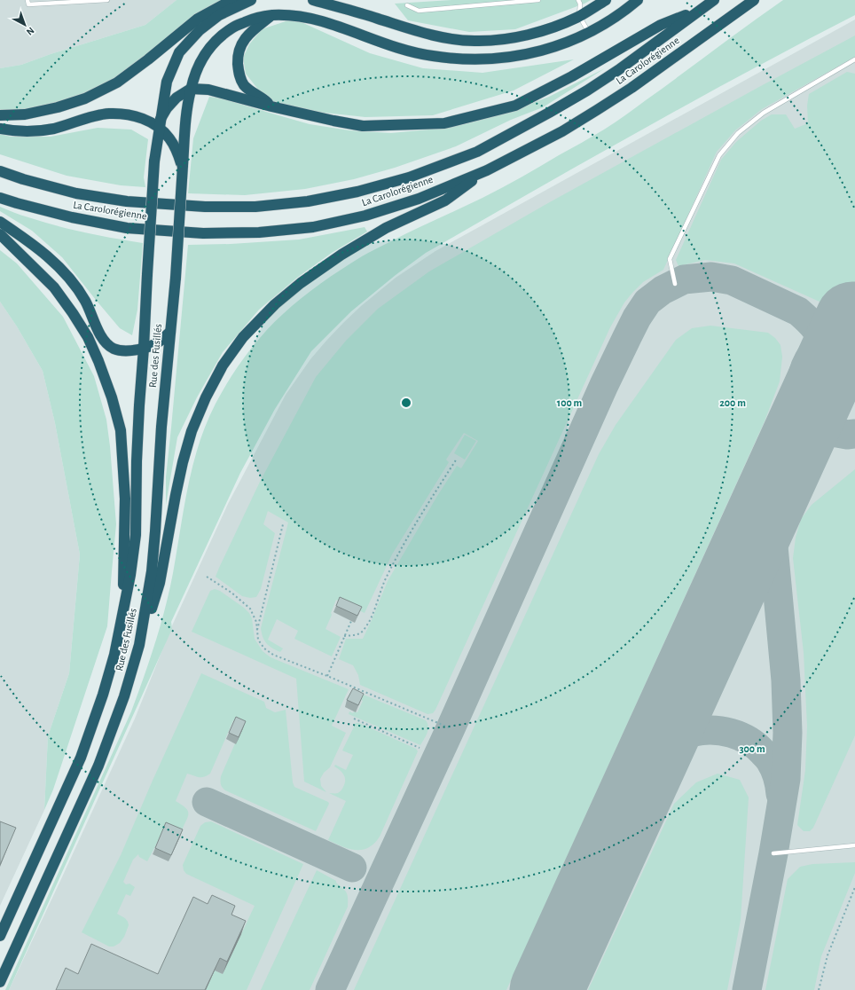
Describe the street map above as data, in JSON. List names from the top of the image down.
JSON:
{
  "streets": {
    "highway": ["La Carolorégienne", "Rue des Fusillés"]
  },
  "north": "bottom right",
  "rings": ["100 m", "200 m", "300 m"]
}
